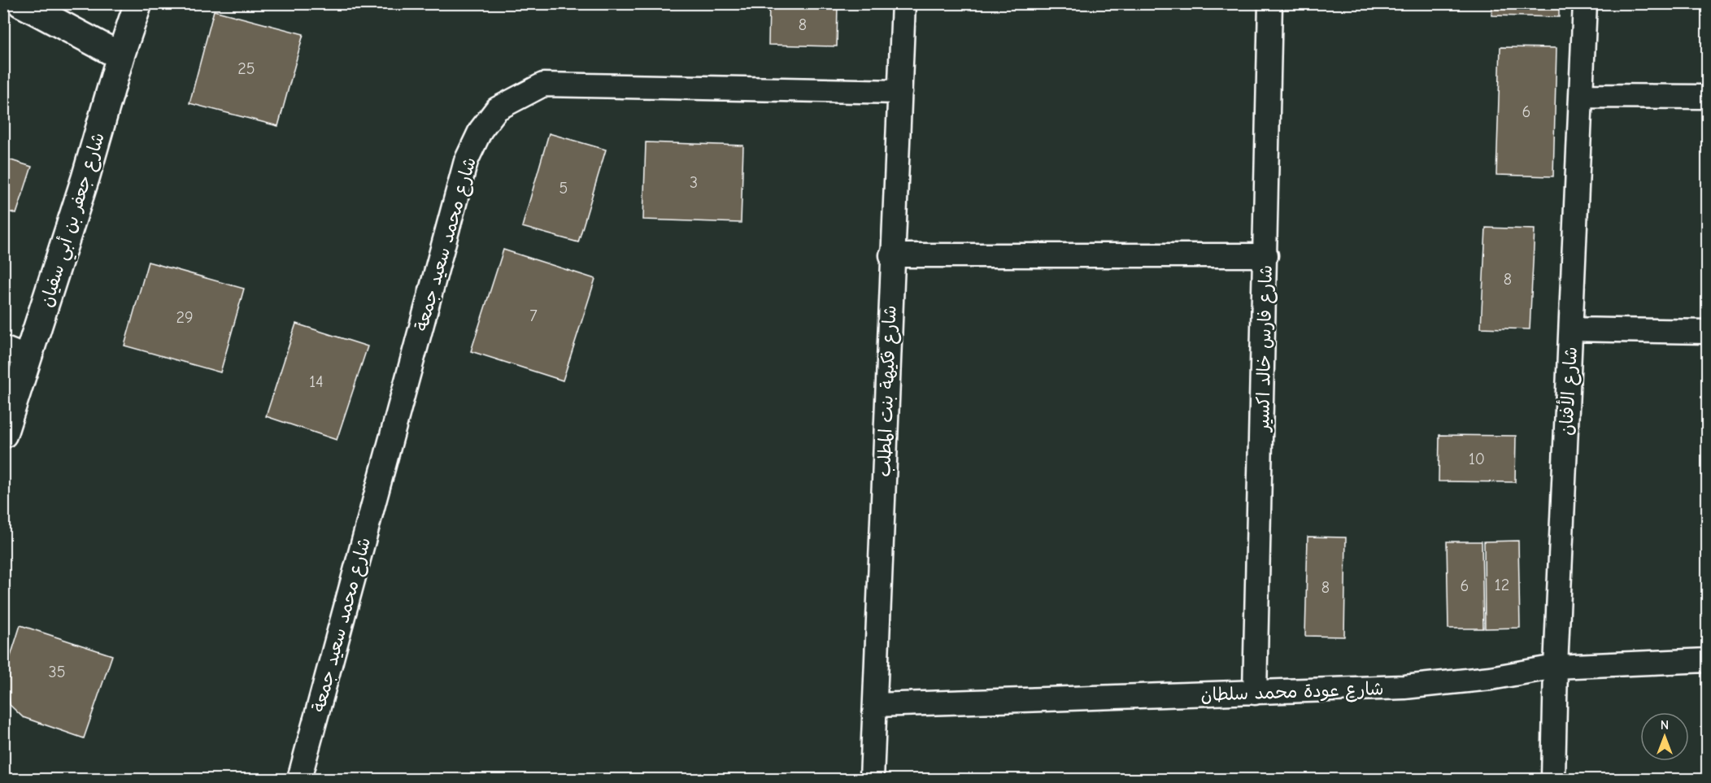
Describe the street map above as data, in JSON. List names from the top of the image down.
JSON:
{
  "streets": {
    "street": [
      "شارع جعفر بن أبي سفيان",
      "شارع محمد سعيد جمعة",
      "شارع فارس خالد اكسير",
      "شارع فكيهة بنت المطلب",
      "شارع الأفنان",
      "شارع عودة محمد سلطان"
    ]
  },
  "crossings": [
    ["شارع محمد سعيد جمعة", "شارع فكيهة بنت المطلب"],
    ["شارع فارس خالد اكسير", "شارع عودة محمد سلطان"],
    ["شارع فكيهة بنت المطلب", "شارع عودة محمد سلطان"],
    ["شارع الأفنان", "شارع عودة محمد سلطان"]
  ],
  "house_numbers": [
    "8",
    "25",
    "6",
    "3",
    "5",
    "8",
    "7",
    "29",
    "14",
    "10",
    "12",
    "6",
    "8",
    "35"
  ],
  "north": "top"
}
